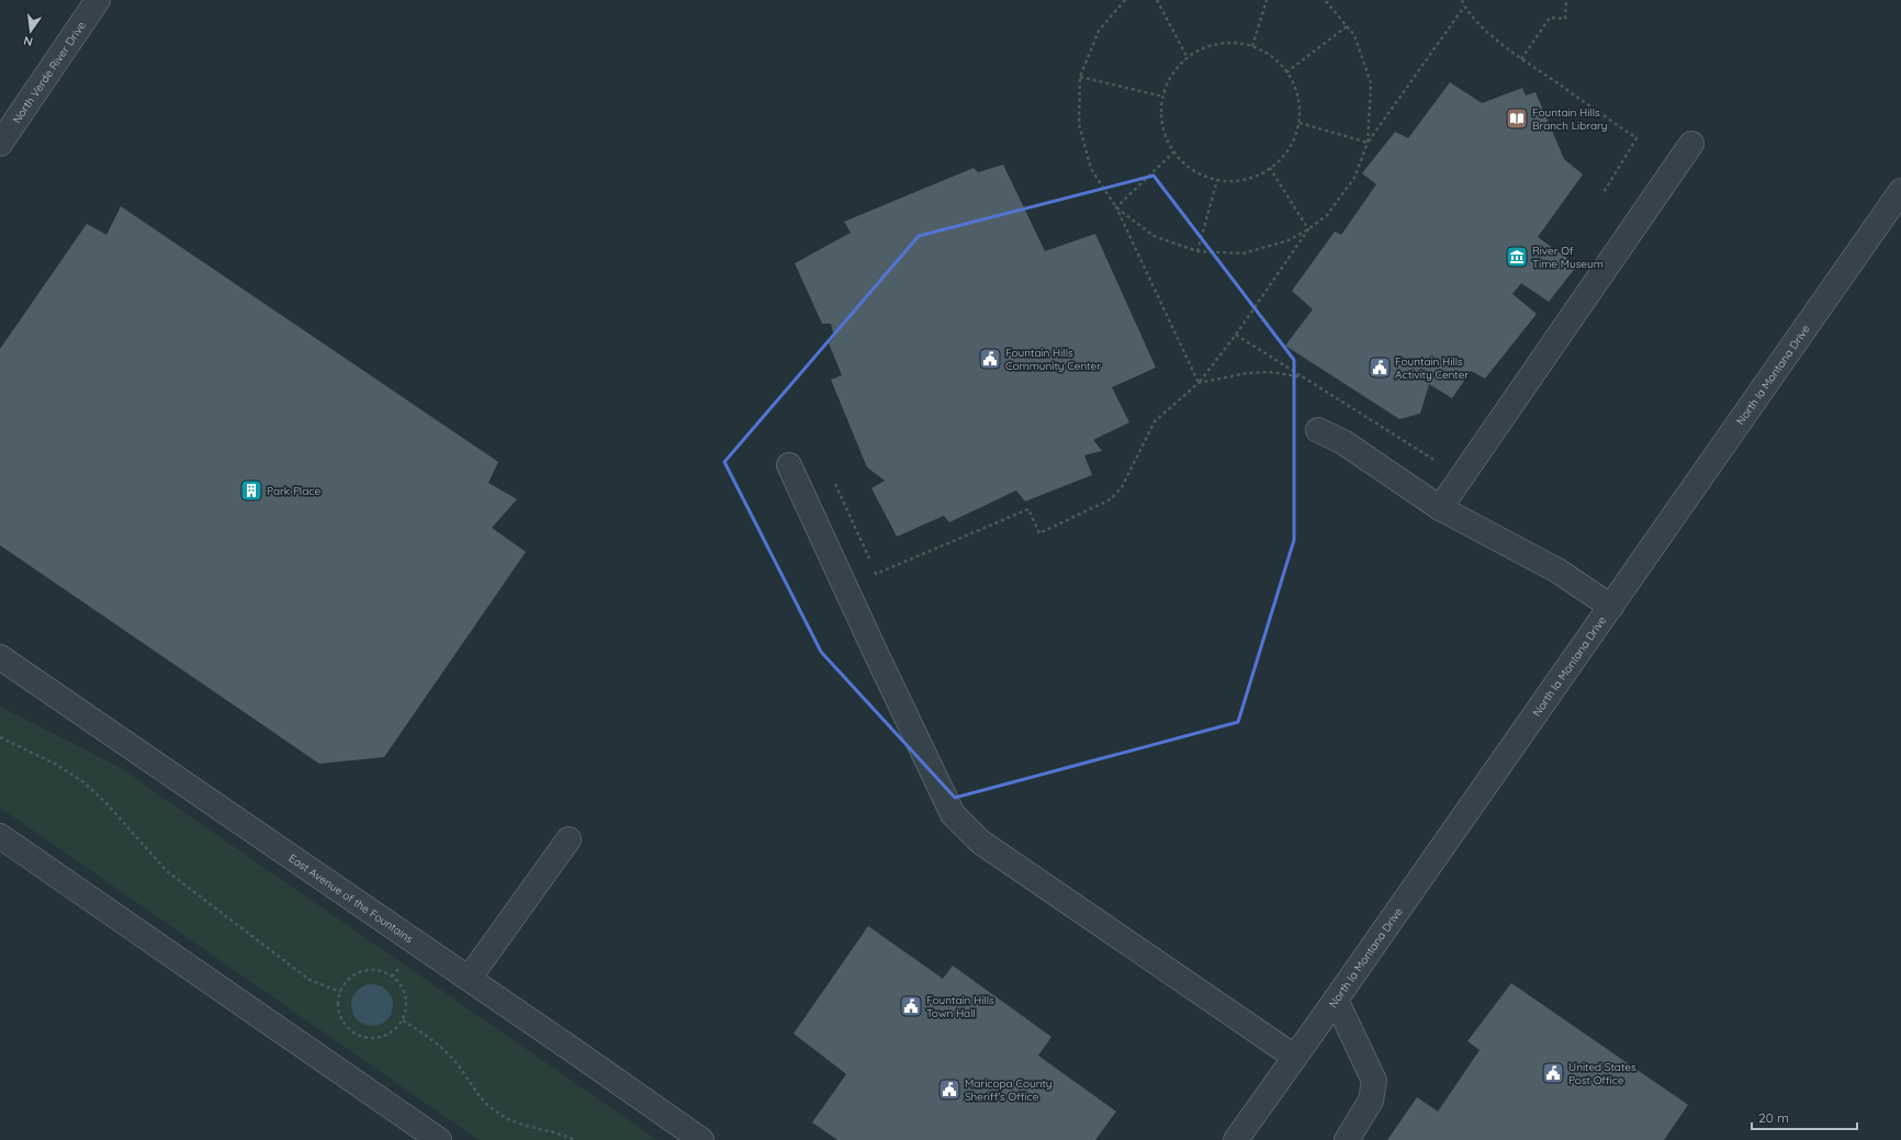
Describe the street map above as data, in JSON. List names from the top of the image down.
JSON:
{
  "streets": {
    "street": ["North Verde River Drive", "North la Montana Drive", "East Avenue of the Fountains"]
  },
  "places": {
    "library": ["Fountain Hills Branch Library"],
    "museum": ["River Of Time Museum"],
    "public building": [
      "Fountain Hills Community Center",
      "Fountain Hills Activity Center",
      "Fountain Hills Town Hall",
      "United States Post Office",
      "Maricopa County Sheriff's Office"
    ],
    "building": ["Park Place"]
  },
  "scale_bar": "20 m",
  "north": "bottom"
}
